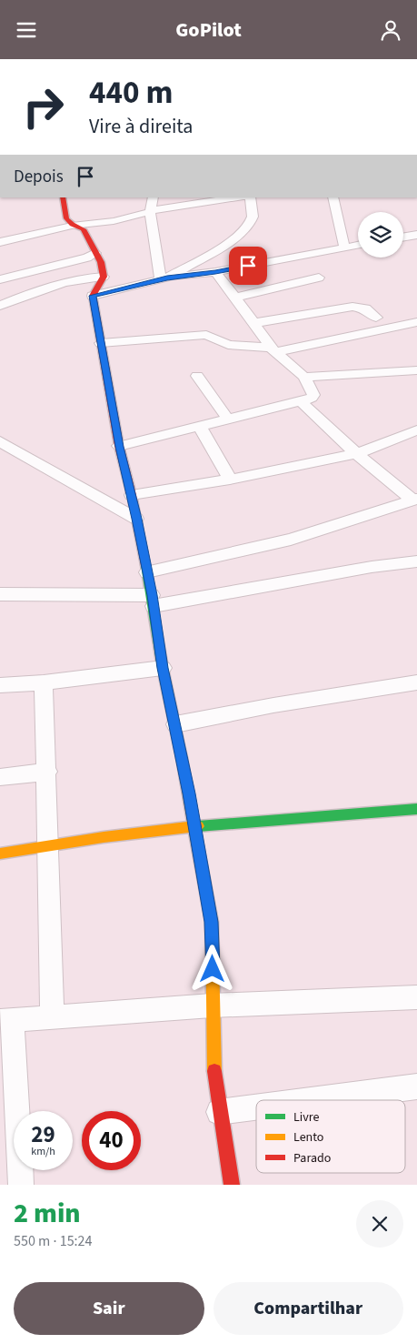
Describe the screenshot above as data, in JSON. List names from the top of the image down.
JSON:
{
  "legend": ["Livre", "Lento", "Parado"],
  "page": {
    "header": "GoPilot",
    "turn": ["440 m", "Vire à direita"],
    "then": "Depois",
    "speed": "29 km/h",
    "limit": "40",
    "heading": ["2 min", "550 m · 15:24"],
    "buttons": ["Sair", "Compartilhar"]
  }
}
